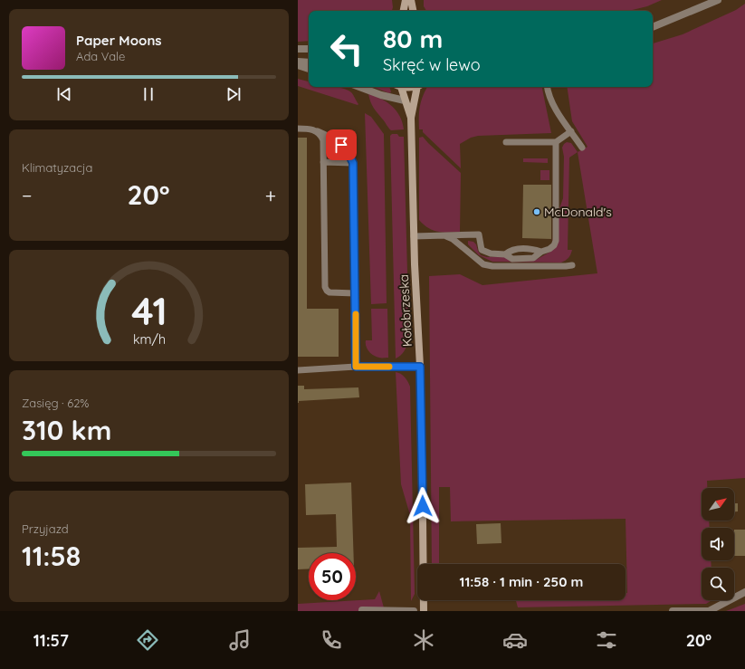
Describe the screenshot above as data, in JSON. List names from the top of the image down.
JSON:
{
  "streets": {
    "main road": ["Kołobrzeska"]
  },
  "places": ["McDonald's"],
  "north": "top right",
  "page": {
    "turn": ["80 m", "Skręć w lewo"],
    "song": ["Paper Moons", "Ada Vale"],
    "tile": [
      "Klimatyzacja",
      ["Zasięg · 62%", "310 km"],
      ["Przyjazd", "11:58"]
    ],
    "heat": ["−", "20°", "+"],
    "limit": "50",
    "trip": "11:58 · 1 min · 250 m",
    "tabs": ["11:57", "20°"],
    "gauge": ["41", "km/h"]
  }
}
